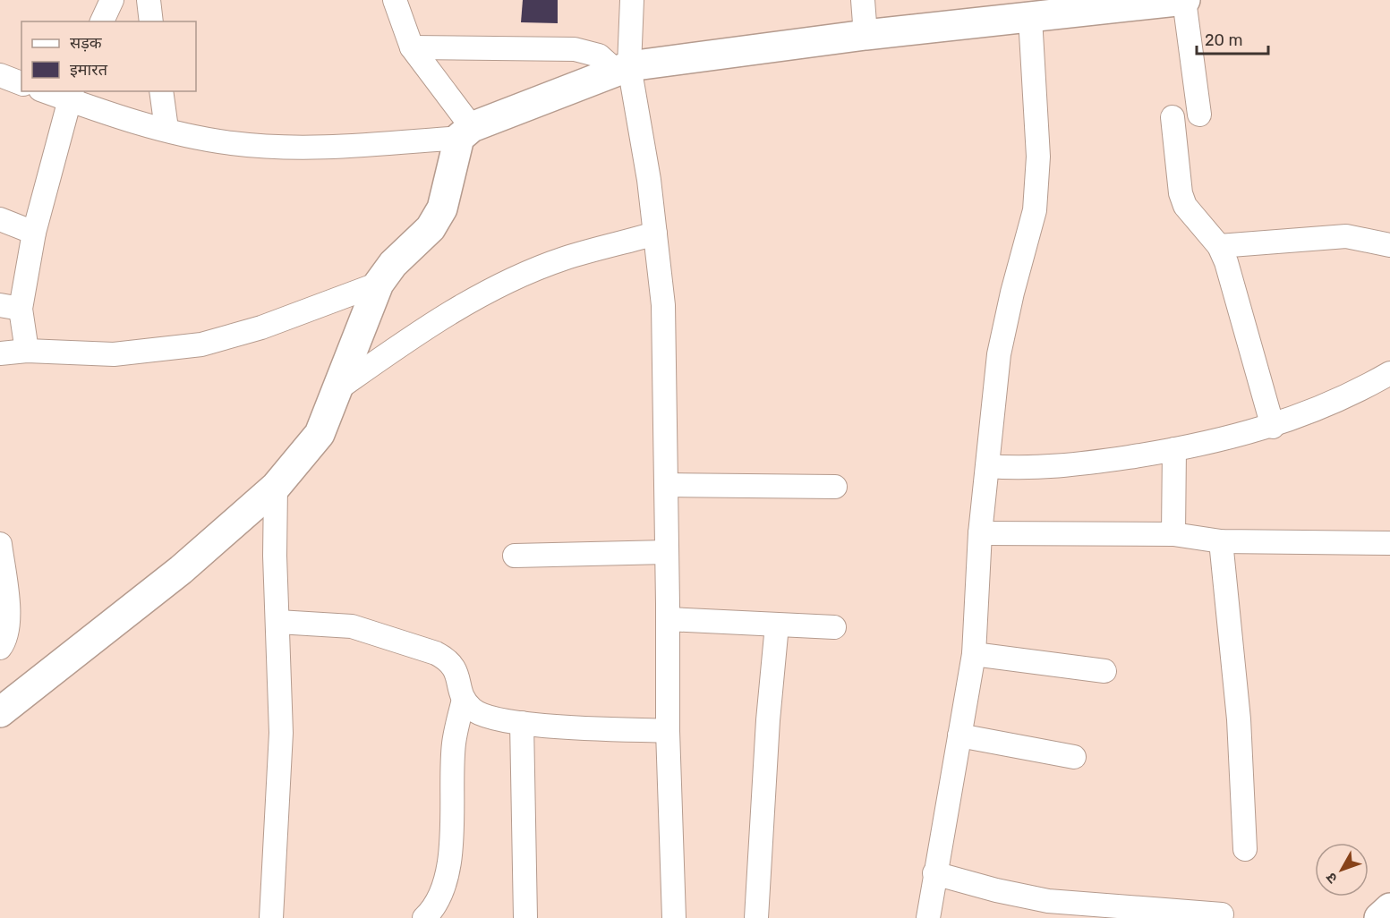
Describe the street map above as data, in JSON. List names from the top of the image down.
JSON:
{
  "legend": ["सड़क", "इमारत"],
  "scale_bar": "20 m",
  "north": "bottom left"
}
